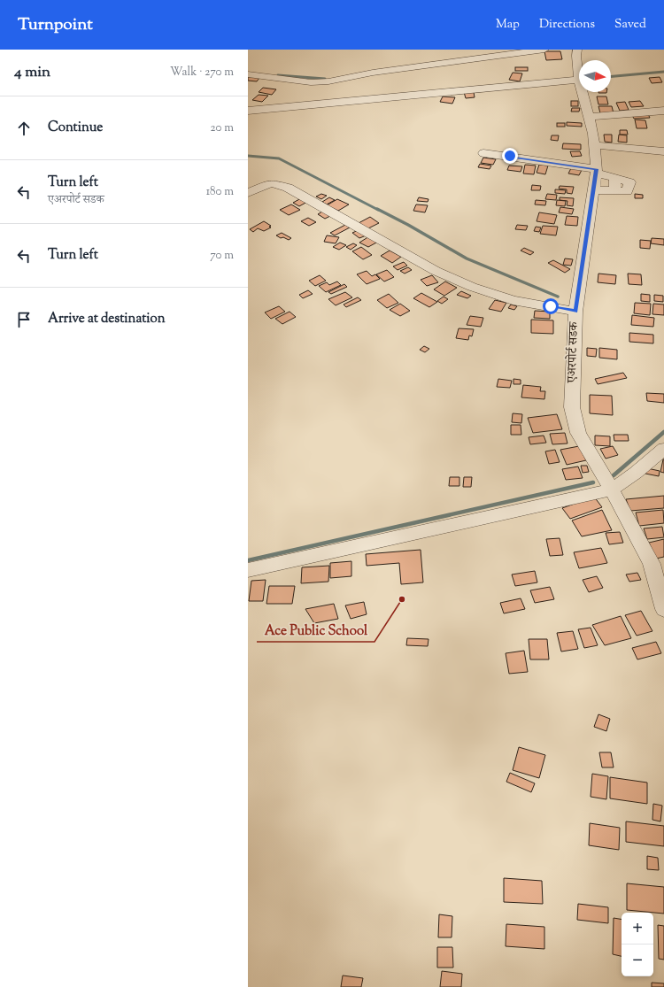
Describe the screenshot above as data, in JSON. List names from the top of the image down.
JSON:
{
  "streets": {
    "street": ["एअरपोर्ट सडक"]
  },
  "places": ["Ace Public School"],
  "north": "right",
  "page": {
    "header": "Turnpoint",
    "nav": ["Map", "Directions", "Saved"],
    "heading": ["4 min", "Walk · 270 m"],
    "list": [
      ["Continue", "20 m"],
      ["Turn left", "एअरपोर्ट सडक", "180 m"],
      ["Turn left", "70 m"],
      "Arrive at destination"
    ],
    "map_buttons": ["+", "−"]
  }
}
